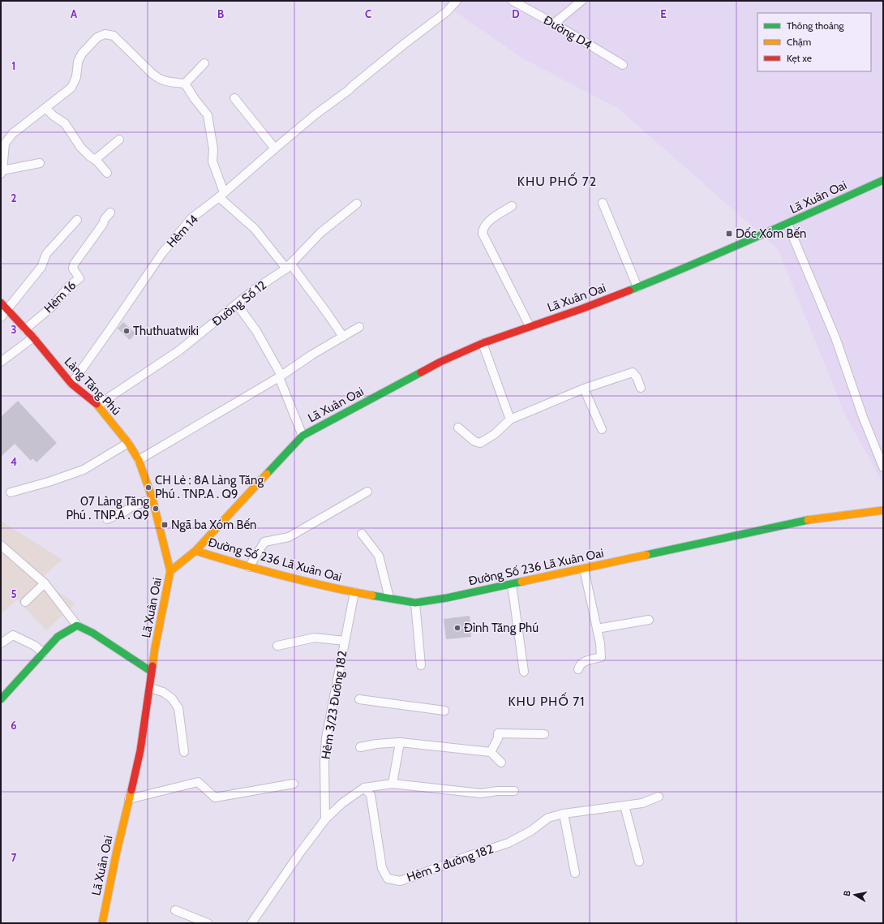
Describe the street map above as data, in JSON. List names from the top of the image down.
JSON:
{
  "streets": {
    "street": [
      "Đường D4",
      "Lã Xuân Oai",
      "Hẻm 14",
      "Hẻm 16",
      "Đường Số 12",
      "Làng Tăng Phú",
      "Đường Số 236 Lã Xuân Oai",
      "Hẻm 3/23 Đường 182",
      "Hẻm 3 đường 182"
    ]
  },
  "crossings": [
    ["Lã Xuân Oai", "Làng Tăng Phú"],
    ["Lã Xuân Oai", "Đường Số 236 Lã Xuân Oai"],
    ["Hẻm 14", "Làng Tăng Phú"],
    ["Hẻm 16", "Làng Tăng Phú"],
    ["Đường Số 12", "Làng Tăng Phú"],
    ["Đường Số 236 Lã Xuân Oai", "Hẻm 3/23 Đường 182"]
  ],
  "districts": ["KHU PHỐ 72", "KHU PHỐ 71"],
  "places": {
    "transit": ["Dốc Xóm Bến", "Ngã ba Xóm Bến"],
    "other": [
      "Thuthuatwiki",
      "CH Lẻ : 8A Làng Tăng Phú . TNP.A . Q9",
      "07 Làng Tăng Phú . TNP.A . Q9",
      "Đình Tăng Phú"
    ]
  },
  "legend": ["Thông thoáng", "Chậm", "Kẹt xe"],
  "north": "left",
  "grid": {
    "columns": [
      "A",
      "B",
      "C",
      "D",
      "E"
    ],
    "rows": [
      "1",
      "2",
      "3",
      "4",
      "5",
      "6",
      "7"
    ]
  }
}
